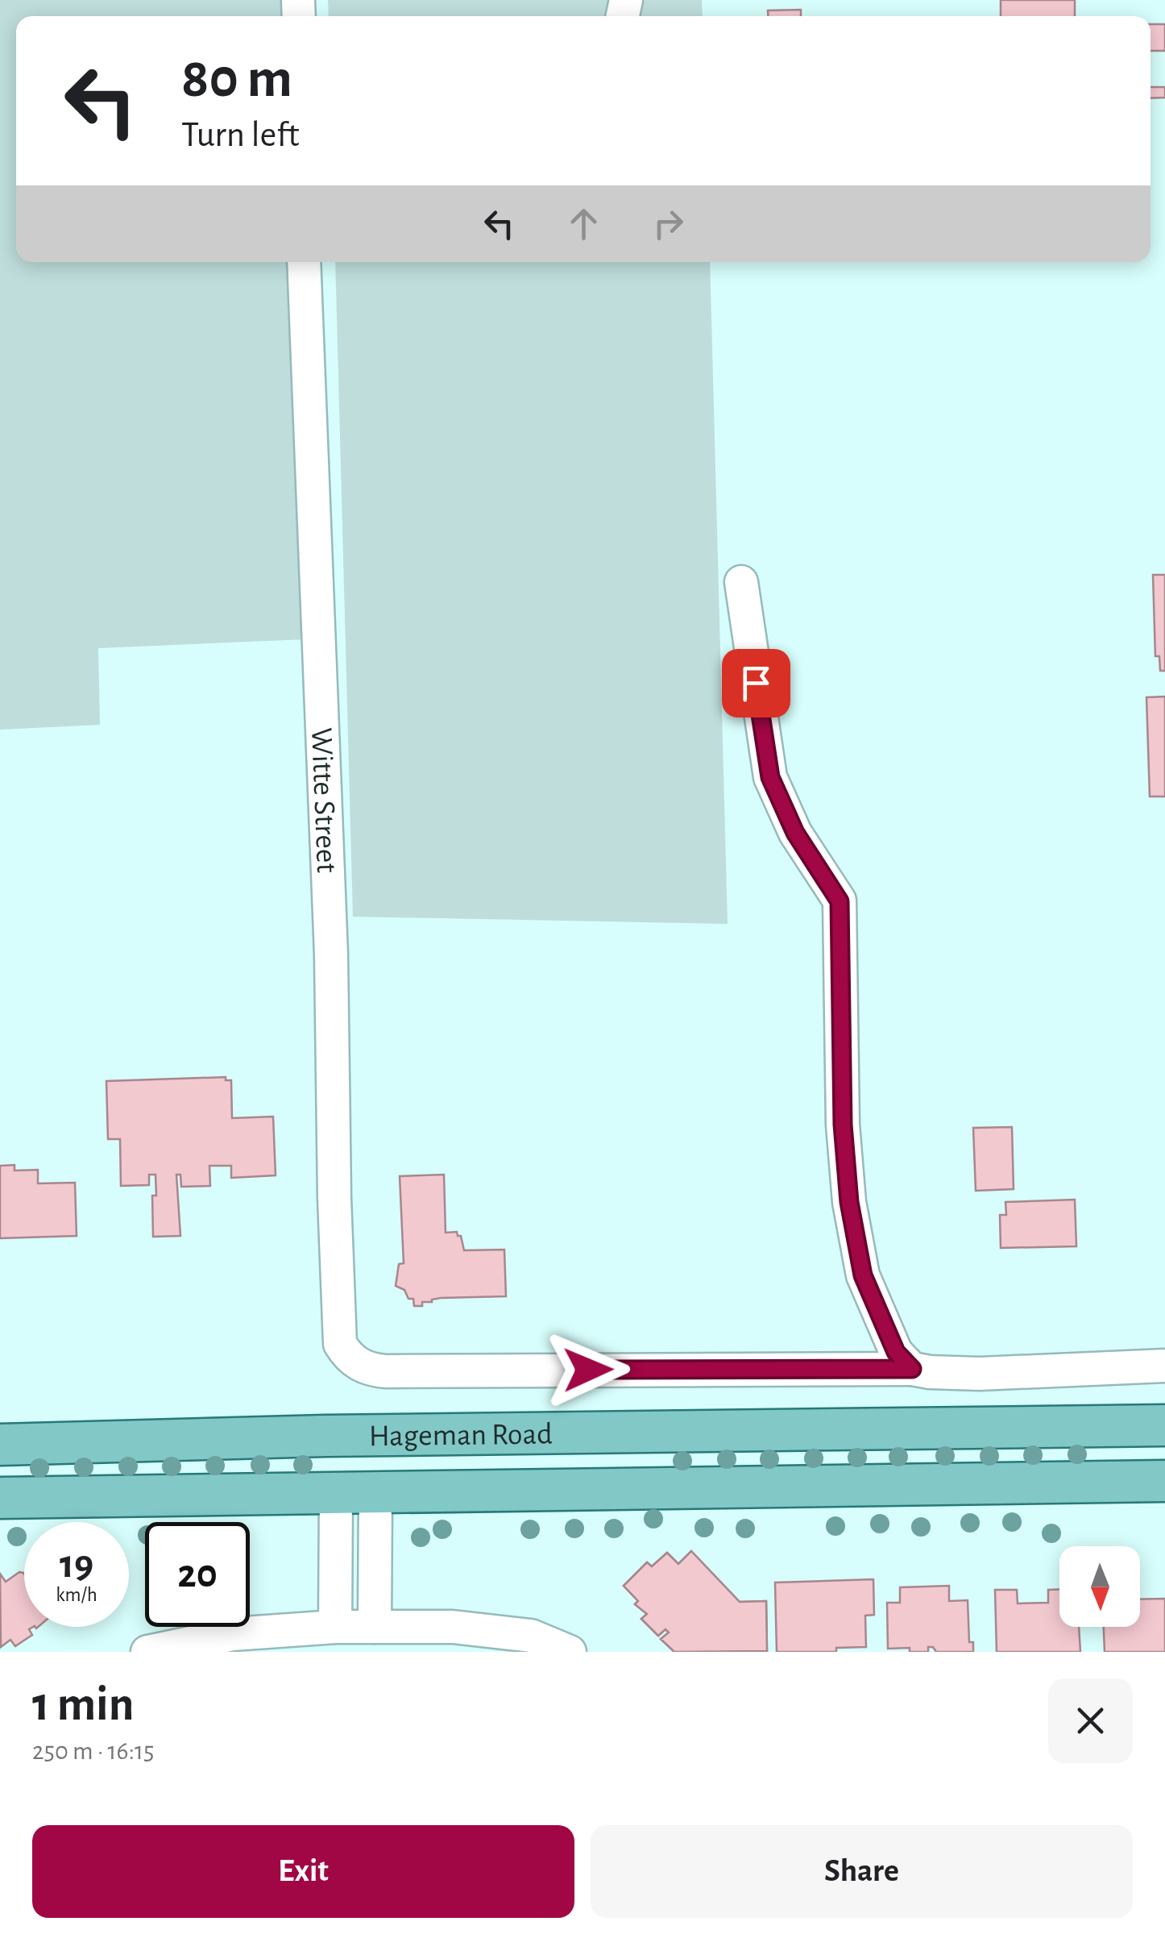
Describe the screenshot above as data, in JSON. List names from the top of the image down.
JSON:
{
  "streets": {
    "main road": ["Hageman Road"],
    "street": ["Witte Street"]
  },
  "north": "bottom",
  "page": {
    "turn": ["80 m", "Turn left"],
    "speed": "19 km/h",
    "limit": "20",
    "heading": ["1 min", "250 m · 16:15"],
    "buttons": ["Exit", "Share"]
  }
}
